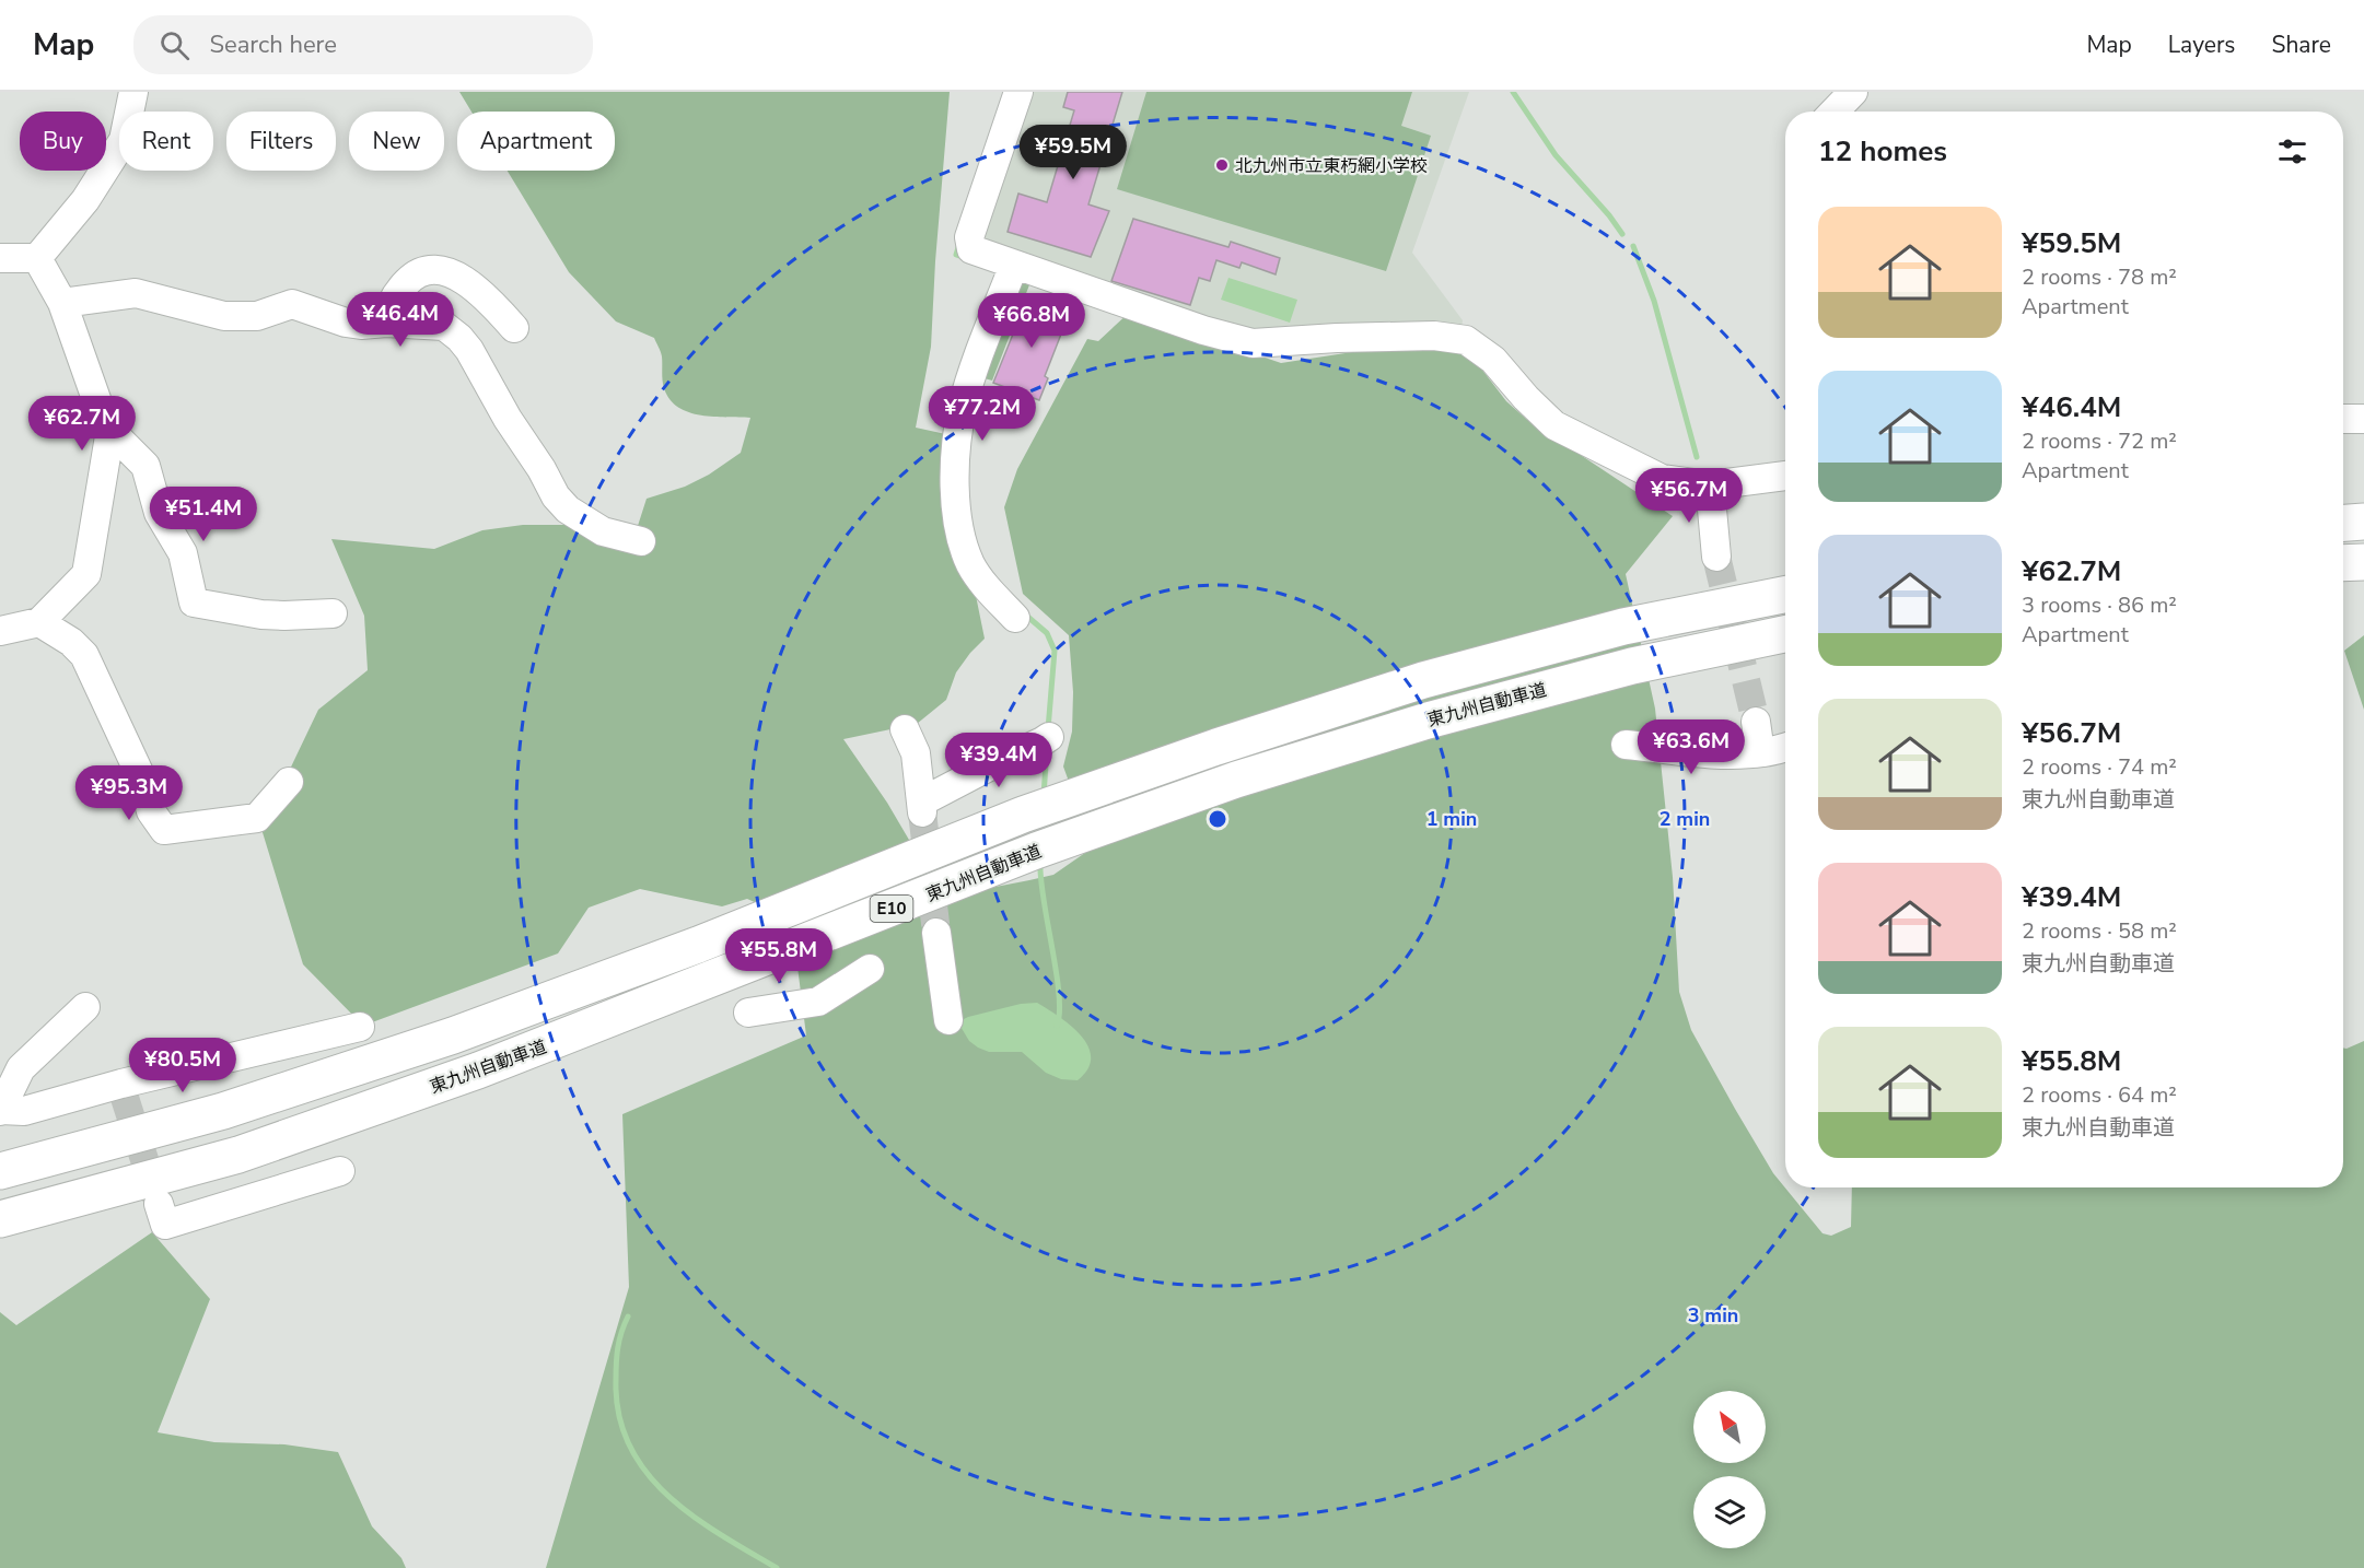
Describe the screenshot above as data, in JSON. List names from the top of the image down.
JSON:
{
  "streets": {
    "highway": ["東九州自動車道", "E10"]
  },
  "places": ["北九州市立東朽網小学校"],
  "north": "top left",
  "page": {
    "header": "Map",
    "search": "Search here",
    "nav": ["Map", "Layers", "Share"],
    "chip": [
      "Buy",
      "Rent",
      "Filters",
      "New",
      "Apartment"
    ],
    "heading": "12 homes",
    "price": [
      "¥59.5M",
      "¥46.4M",
      "¥66.8M",
      "¥77.2M",
      "¥62.7M",
      "¥56.7M",
      "¥51.4M",
      "¥63.6M",
      "¥39.4M",
      "¥95.3M",
      "¥55.8M",
      "¥80.5M"
    ],
    "list": [
      {
        "name": "¥59.5M",
        "note": "2 rooms · 78 m² · Apartment"
      },
      {
        "name": "¥46.4M",
        "note": "2 rooms · 72 m² · Apartment"
      },
      {
        "name": "¥62.7M",
        "note": "3 rooms · 86 m² · Apartment"
      },
      {
        "name": "¥56.7M",
        "note": "2 rooms · 74 m² · 東九州自動車道"
      },
      {
        "name": "¥39.4M",
        "note": "2 rooms · 58 m² · 東九州自動車道"
      },
      {
        "name": "¥55.8M",
        "note": "2 rooms · 64 m² · 東九州自動車道"
      }
    ]
  },
  "rings": ["1 min", "2 min", "3 min"]
}
